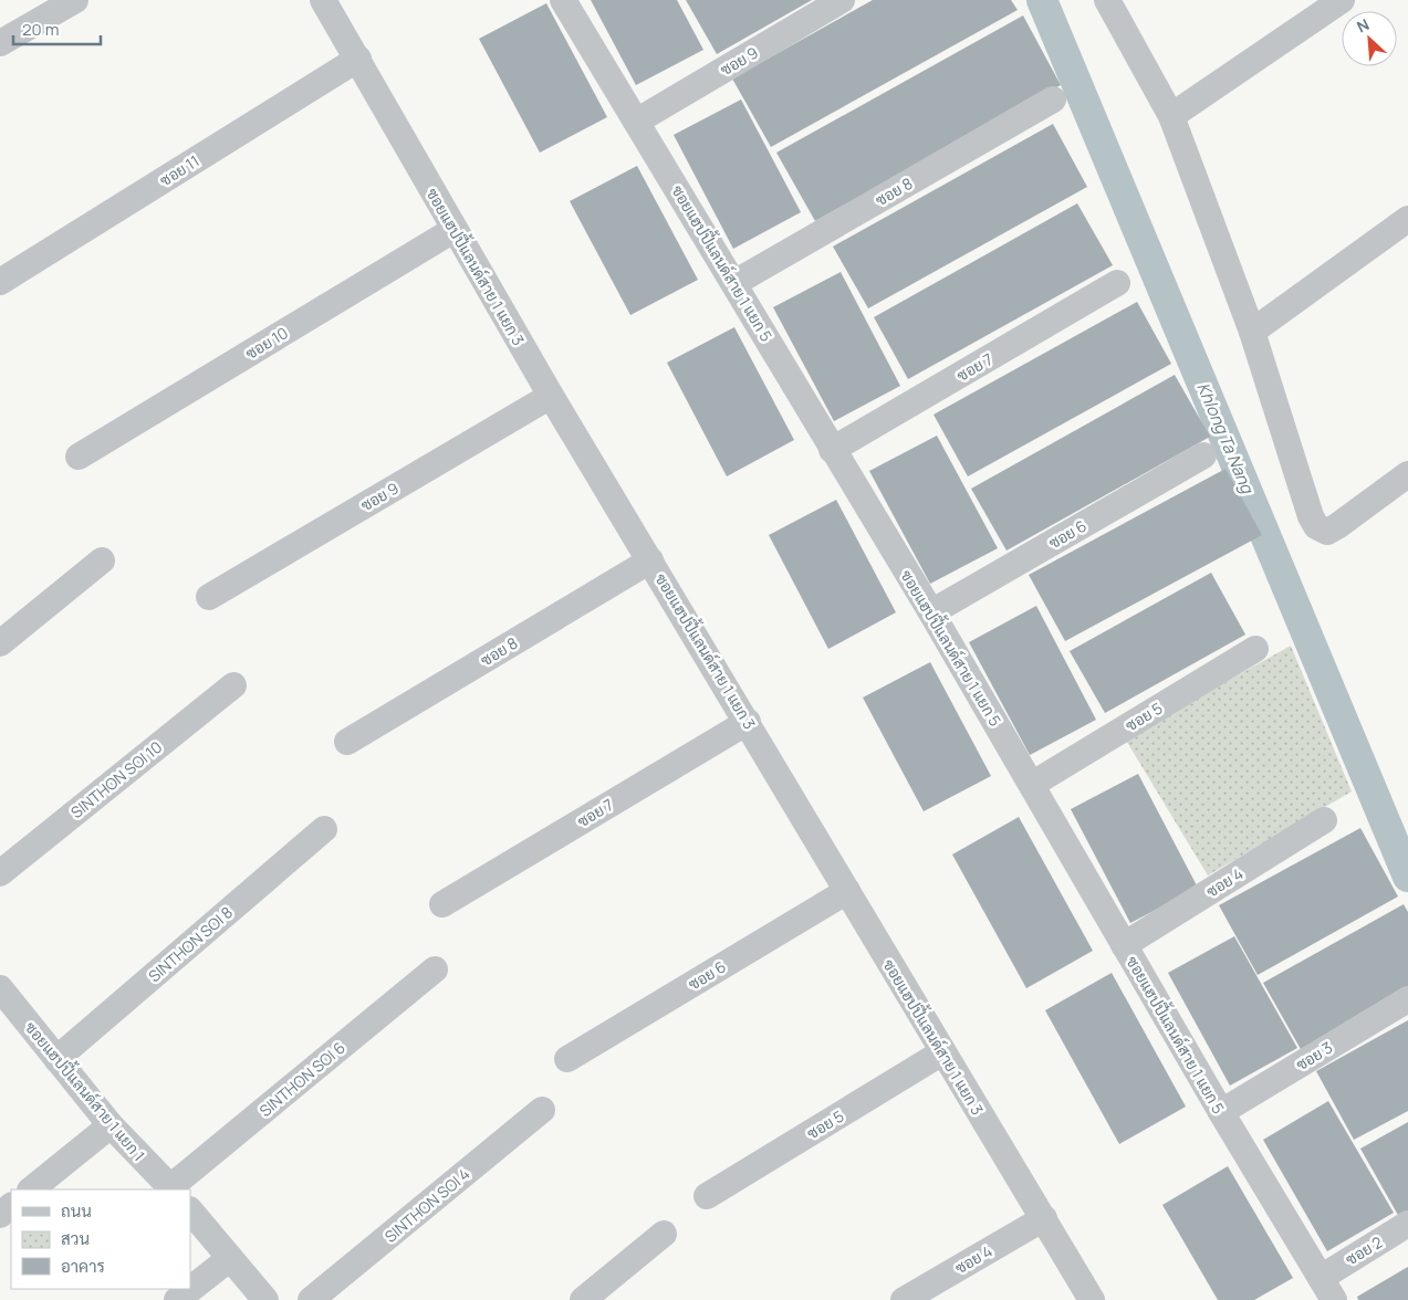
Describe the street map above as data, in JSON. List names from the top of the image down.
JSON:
{
  "streets": {
    "street": [
      "ซอย 9",
      "ซอย 11",
      "ซอย 8",
      "ซอยแฮปปี้แลนด์สาย 1 แยก 5",
      "ซอยแฮปปี้แลนด์สาย 1 แยก 3",
      "ซอย 10",
      "ซอย 7",
      "ซอย 6",
      "ซอย 5",
      "SINTHON SOI 10",
      "ซอย 4",
      "SINTHON SOI 8",
      "ซอย 3",
      "SINTHON SOI 6",
      "ซอยแฮปปี้แลนด์สาย 1 แยก 1",
      "SINTHON SOI 4",
      "ซอย 2"
    ]
  },
  "crossings": [
    ["ซอย 9", "ซอยแฮปปี้แลนด์สาย 1 แยก 5"],
    ["ซอย 9", "ซอยแฮปปี้แลนด์สาย 1 แยก 3"],
    ["ซอย 11", "ซอยแฮปปี้แลนด์สาย 1 แยก 3"],
    ["ซอย 8", "ซอยแฮปปี้แลนด์สาย 1 แยก 5"],
    ["ซอย 8", "ซอยแฮปปี้แลนด์สาย 1 แยก 3"],
    ["ซอยแฮปปี้แลนด์สาย 1 แยก 5", "ซอย 7"],
    ["ซอยแฮปปี้แลนด์สาย 1 แยก 5", "ซอย 6"],
    ["ซอยแฮปปี้แลนด์สาย 1 แยก 5", "ซอย 5"],
    ["ซอยแฮปปี้แลนด์สาย 1 แยก 5", "ซอย 4"],
    ["ซอยแฮปปี้แลนด์สาย 1 แยก 5", "ซอย 3"],
    ["ซอยแฮปปี้แลนด์สาย 1 แยก 5", "ซอย 2"],
    ["ซอยแฮปปี้แลนด์สาย 1 แยก 3", "ซอย 10"],
    ["ซอยแฮปปี้แลนด์สาย 1 แยก 3", "ซอย 7"],
    ["ซอยแฮปปี้แลนด์สาย 1 แยก 3", "ซอย 6"],
    ["ซอยแฮปปี้แลนด์สาย 1 แยก 3", "ซอย 5"],
    ["ซอยแฮปปี้แลนด์สาย 1 แยก 3", "ซอย 4"],
    ["SINTHON SOI 8", "ซอยแฮปปี้แลนด์สาย 1 แยก 1"],
    ["SINTHON SOI 6", "ซอยแฮปปี้แลนด์สาย 1 แยก 1"]
  ],
  "water": ["Khlong Ta Nang"],
  "legend": ["ถนน", "สวน", "อาคาร"],
  "scale_bar": "20 m",
  "north": "top left"
}
